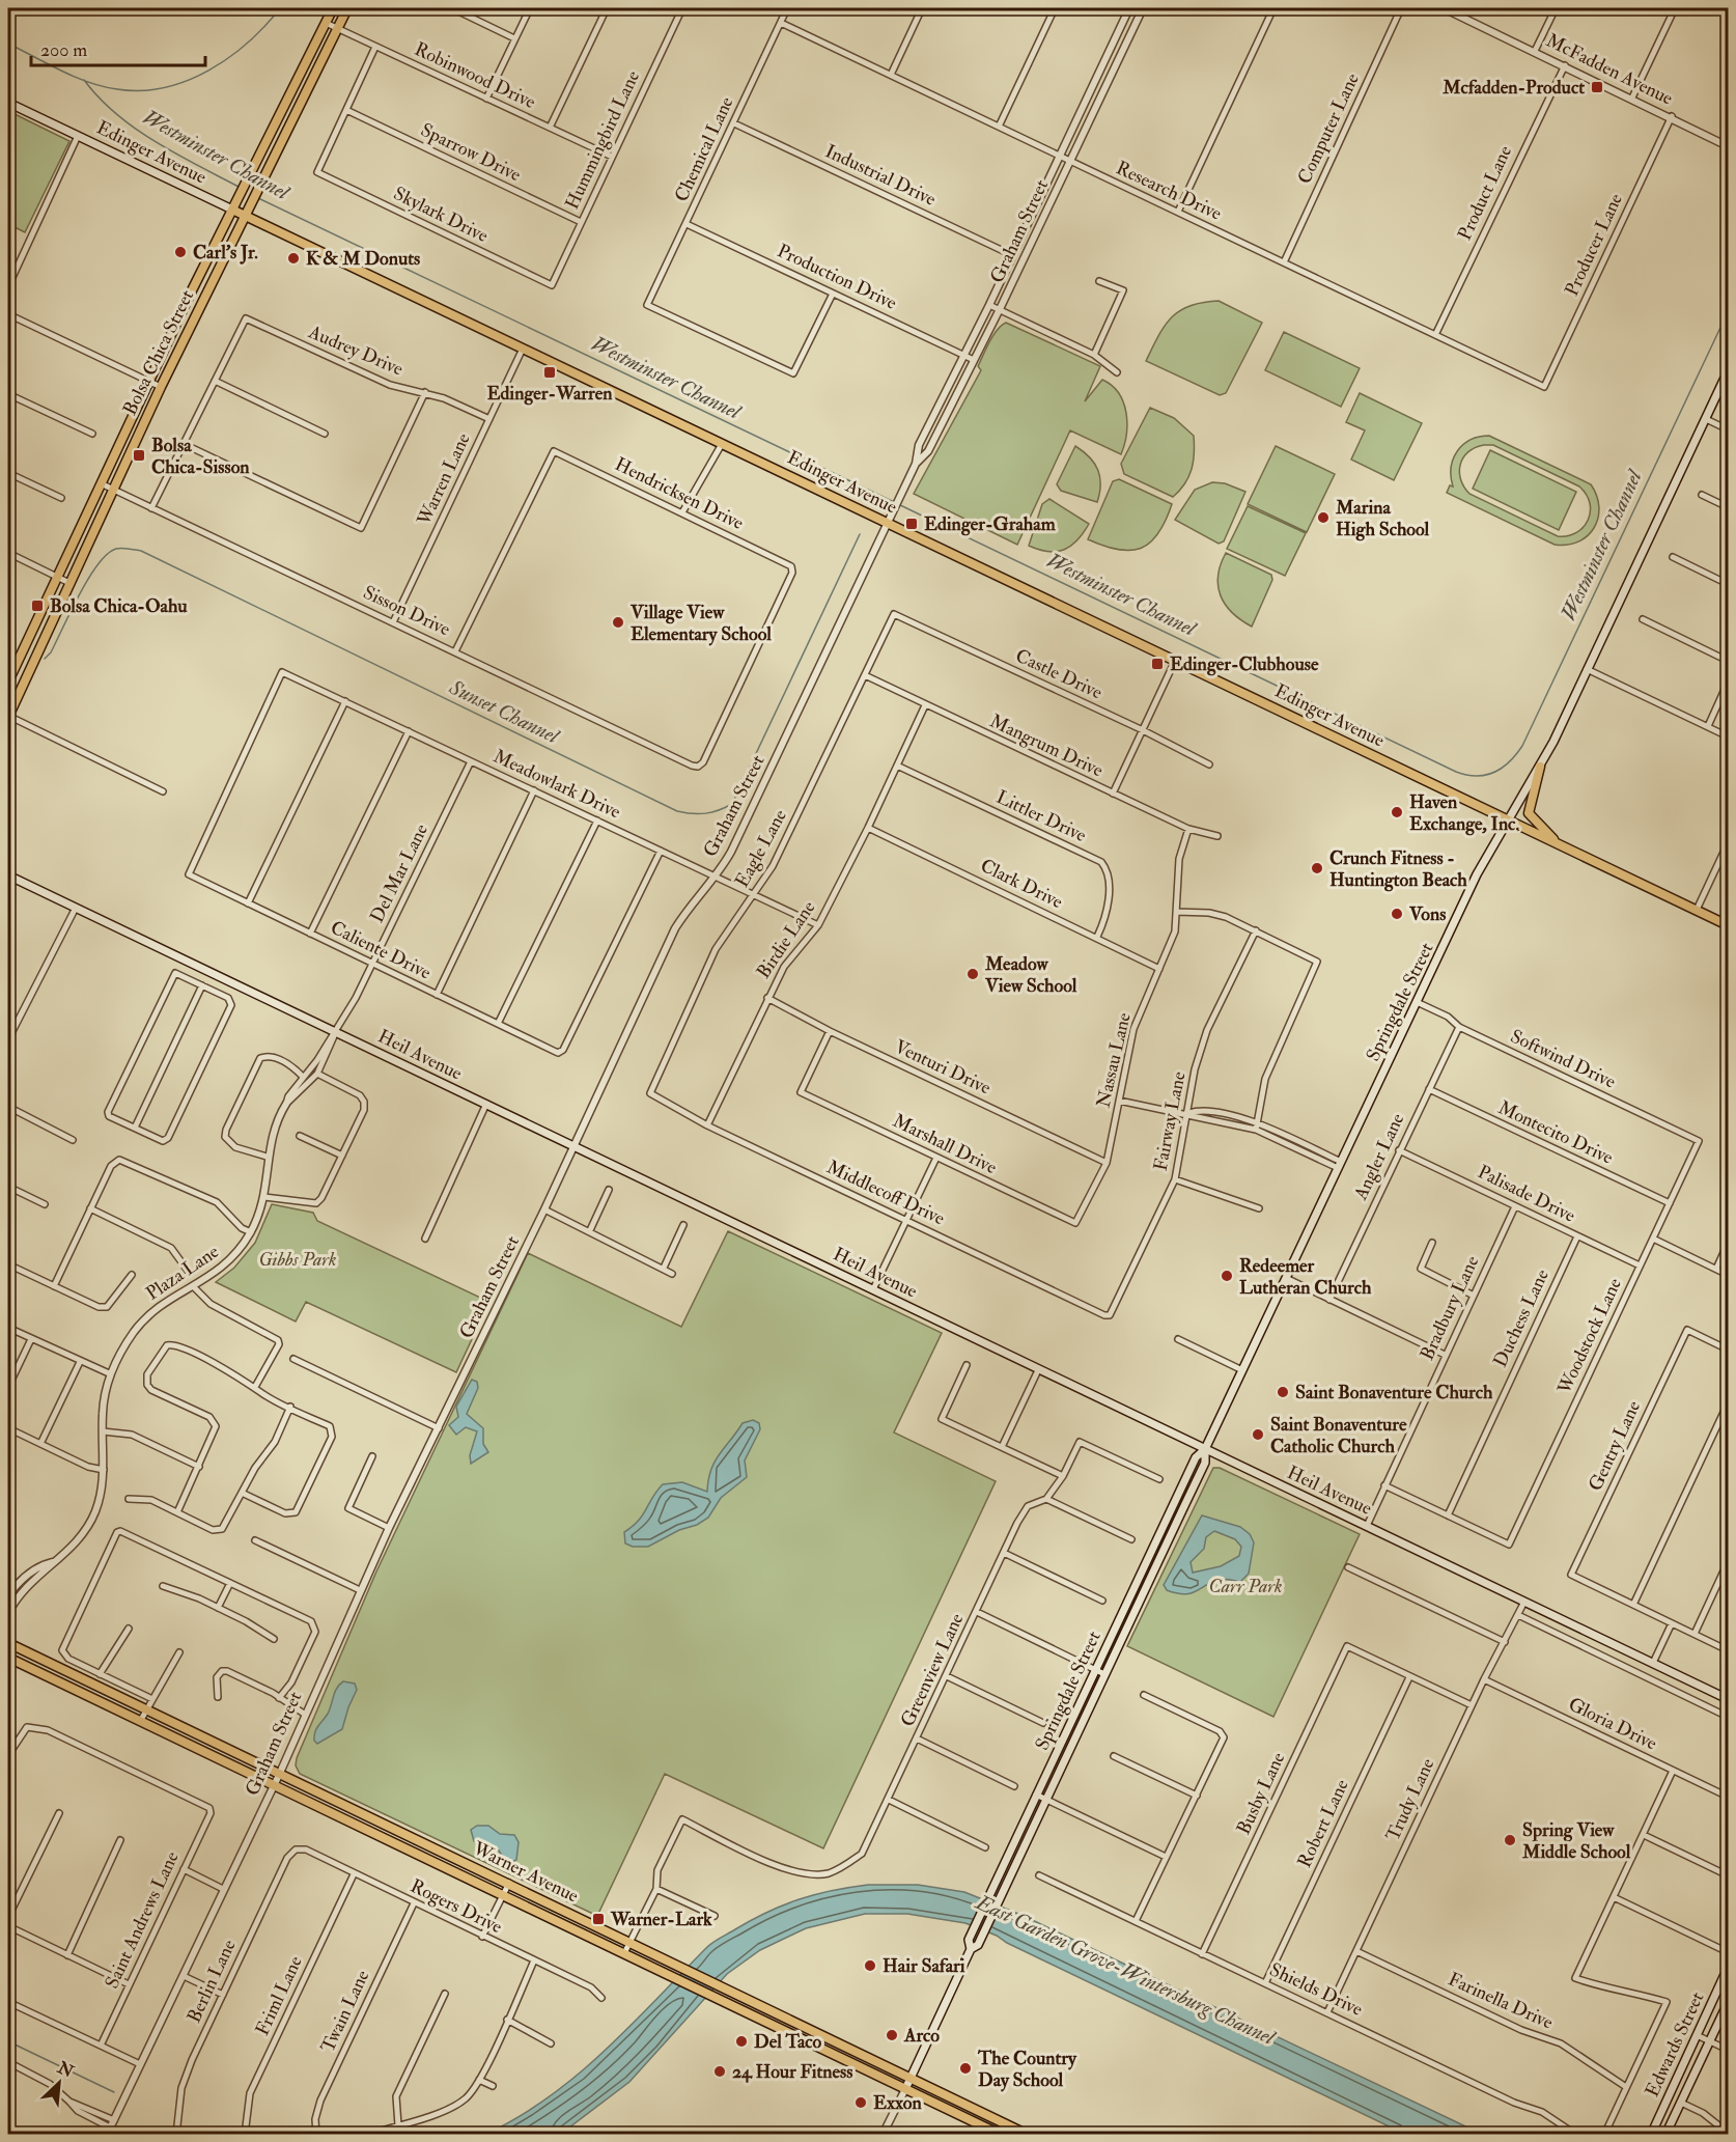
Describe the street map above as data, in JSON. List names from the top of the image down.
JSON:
{
  "streets": {
    "main road": [
      "Edinger Avenue",
      "Bolsa Chica Street",
      "Springdale Street",
      "Heil Avenue",
      "Warner Avenue",
      "Edwards Street"
    ],
    "street": [
      "McFadden Avenue",
      "Robinwood Drive",
      "Computer Lane",
      "Hummingbird Lane",
      "Chemical Lane",
      "Sparrow Drive",
      "Industrial Drive",
      "Research Drive",
      "Product Lane",
      "Skylark Drive",
      "Graham Street",
      "Producer Lane",
      "Production Drive",
      "Audrey Drive",
      "Warren Lane",
      "Hendricksen Drive",
      "Sisson Drive",
      "Castle Drive",
      "Mangrum Drive",
      "Meadowlark Drive",
      "Littler Drive",
      "Eagle Lane",
      "Del Mar Lane",
      "Clark Drive",
      "Birdie Lane",
      "Caliente Drive",
      "Softwind Drive",
      "Nassau Lane",
      "Venturi Drive",
      "Fairway Lane",
      "Montecito Drive",
      "Marshall Drive",
      "Angler Lane",
      "Middlecoff Drive",
      "Palisade Drive",
      "Plaza Lane",
      "Bradbury Lane",
      "Duchess Lane",
      "Woodstock Lane",
      "Gentry Lane",
      "Greenview Lane",
      "Gloria Drive",
      "Busby Lane",
      "Trudy Lane",
      "Robert Lane",
      "Rogers Drive",
      "Saint Andrews Lane",
      "Berlin Lane",
      "Shields Drive",
      "Friml Lane",
      "Farinella Drive",
      "Twain Lane"
    ]
  },
  "crossings": [
    ["McFadden Avenue", "Product Lane"],
    ["McFadden Avenue", "Producer Lane"],
    ["Robinwood Drive", "Hummingbird Lane"],
    ["Robinwood Drive", "Bolsa Chica Street"],
    ["Computer Lane", "Research Drive"],
    ["Hummingbird Lane", "Sparrow Drive"],
    ["Hummingbird Lane", "Skylark Drive"],
    ["Chemical Lane", "Industrial Drive"],
    ["Chemical Lane", "Research Drive"],
    ["Chemical Lane", "Production Drive"],
    ["Edinger Avenue", "Graham Street"],
    ["Edinger Avenue", "Bolsa Chica Street"],
    ["Edinger Avenue", "Warren Lane"],
    ["Edinger Avenue", "Springdale Street"],
    ["Sparrow Drive", "Skylark Drive"],
    ["Industrial Drive", "Graham Street"],
    ["Research Drive", "Product Lane"],
    ["Research Drive", "Graham Street"],
    ["Research Drive", "Producer Lane"],
    ["Graham Street", "Production Drive"],
    ["Graham Street", "Meadowlark Drive"],
    ["Graham Street", "Heil Avenue"],
    ["Graham Street", "Warner Avenue"],
    ["Audrey Drive", "Warren Lane"],
    ["Bolsa Chica Street", "Sisson Drive"],
    ["Warren Lane", "Sisson Drive"],
    ["Hendricksen Drive", "Sisson Drive"],
    ["Castle Drive", "Eagle Lane"],
    ["Mangrum Drive", "Eagle Lane"],
    ["Mangrum Drive", "Birdie Lane"],
    ["Mangrum Drive", "Nassau Lane"],
    ["Meadowlark Drive", "Eagle Lane"],
    ["Meadowlark Drive", "Del Mar Lane"],
    ["Meadowlark Drive", "Birdie Lane"],
    ["Meadowlark Drive", "Caliente Drive"],
    ["Littler Drive", "Clark Drive"],
    ["Littler Drive", "Birdie Lane"],
    ["Eagle Lane", "Middlecoff Drive"],
    ["Del Mar Lane", "Caliente Drive"],
    ["Del Mar Lane", "Heil Avenue"],
    ["Del Mar Lane", "Plaza Lane"],
    ["Clark Drive", "Birdie Lane"],
    ["Clark Drive", "Nassau Lane"],
    ["Birdie Lane", "Venturi Drive"],
    ["Birdie Lane", "Middlecoff Drive"],
    ["Springdale Street", "Heil Avenue"],
    ["Springdale Street", "Softwind Drive"],
    ["Springdale Street", "Warner Avenue"],
    ["Heil Avenue", "Plaza Lane"],
    ["Heil Avenue", "Bradbury Lane"],
    ["Heil Avenue", "Trudy Lane"],
    ["Softwind Drive", "Angler Lane"],
    ["Softwind Drive", "Woodstock Lane"],
    ["Nassau Lane", "Venturi Drive"],
    ["Nassau Lane", "Marshall Drive"],
    ["Venturi Drive", "Marshall Drive"],
    ["Fairway Lane", "Middlecoff Drive"],
    ["Montecito Drive", "Angler Lane"],
    ["Montecito Drive", "Woodstock Lane"],
    ["Angler Lane", "Palisade Drive"],
    ["Palisade Drive", "Bradbury Lane"],
    ["Palisade Drive", "Duchess Lane"],
    ["Palisade Drive", "Woodstock Lane"],
    ["Duchess Lane", "Woodstock Lane"],
    ["Gloria Drive", "Trudy Lane"],
    ["Busby Lane", "Robert Lane"],
    ["Busby Lane", "Shields Drive"],
    ["Trudy Lane", "Shields Drive"],
    ["Trudy Lane", "Farinella Drive"],
    ["Robert Lane", "Shields Drive"],
    ["Rogers Drive", "Berlin Lane"],
    ["Rogers Drive", "Friml Lane"],
    ["Rogers Drive", "Twain Lane"]
  ],
  "water": ["Westminster Channel", "Sunset Channel", "East Garden Grove-Wintersburg Channel"],
  "parks": ["Gibbs Park", "Carr Park"],
  "places": {
    "transit": [
      "Mcfadden-Product",
      "Edinger-Warren",
      "Bolsa Chica-Sisson",
      "Edinger-Graham",
      "Bolsa Chica-Oahu",
      "Edinger-Clubhouse",
      "Warner-Lark"
    ],
    "other": [
      "Carl's Jr.",
      "K & M Donuts",
      "Marina High School",
      "Village View Elementary School",
      "Haven Exchange, Inc.",
      "Crunch Fitness - Huntington Beach",
      "Vons",
      "Meadow View School",
      "Redeemer Lutheran Church",
      "Saint Bonaventure Church",
      "Saint Bonaventure Catholic Church",
      "Spring View Middle School",
      "Hair Safari",
      "Arco",
      "Del Taco",
      "The Country Day School",
      "24 Hour Fitness",
      "Exxon"
    ]
  },
  "scale_bar": "200 m",
  "north": "top right"
}
